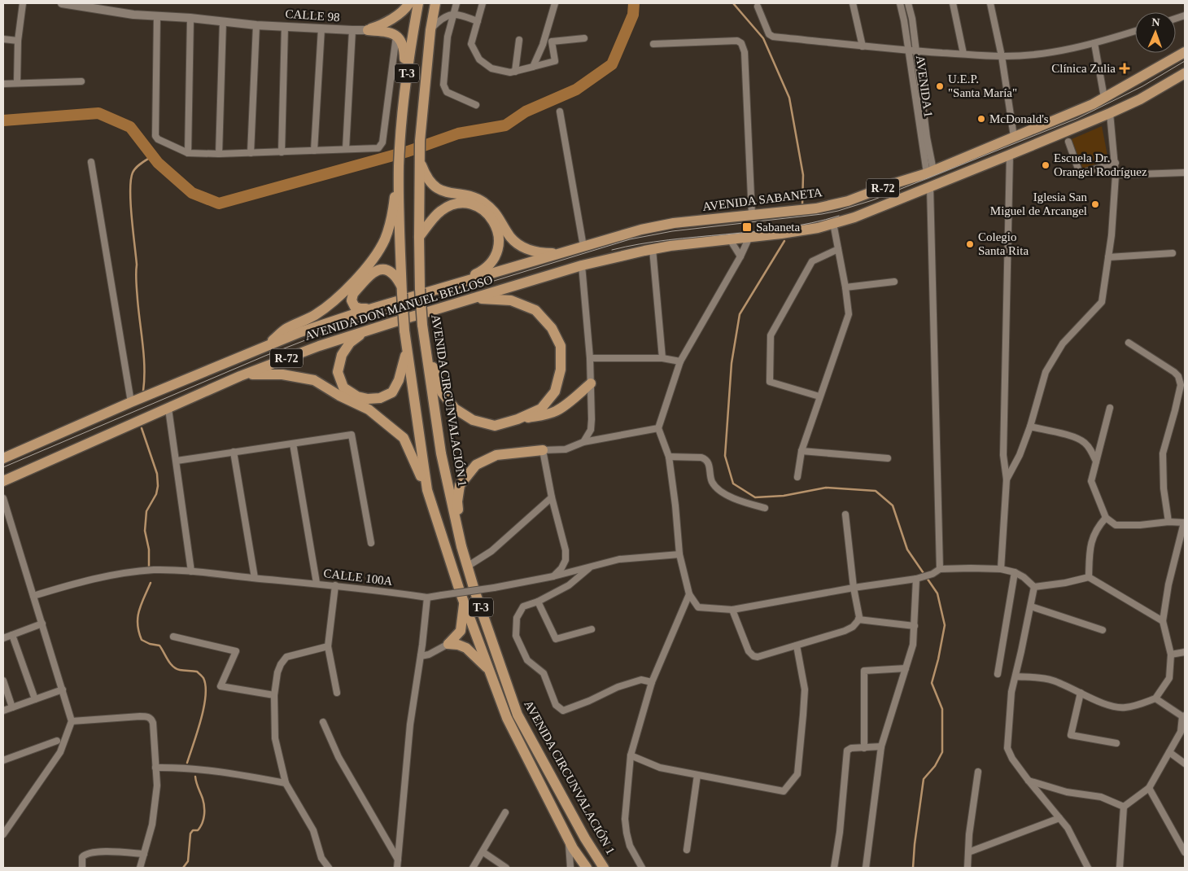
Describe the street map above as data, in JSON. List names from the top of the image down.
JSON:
{
  "streets": {
    "main road": [
      "T-3",
      "R-72",
      "AVENIDA SABANETA",
      "AVENIDA DON MANUEL BELLOSO",
      "AVENIDA CIRCUNVALACIÓN 1"
    ],
    "street": ["CALLE 98", "AVENIDA 1", "CALLE 100A"]
  },
  "crossings": [
    ["AVENIDA 1", "AVENIDA SABANETA"],
    ["R-72", "AVENIDA DON MANUEL BELLOSO"],
    ["AVENIDA SABANETA", "AVENIDA DON MANUEL BELLOSO"]
  ],
  "places": {
    "health": ["Clínica Zulia"],
    "other": [
      "U.E.P. \"Santa María\"",
      "McDonald's",
      "Escuela Dr. Orangel Rodríguez",
      "Iglesia San Miguel de Arcangel",
      "Colegio Santa Rita"
    ],
    "transit": ["Sabaneta"]
  },
  "north": "top"
}
